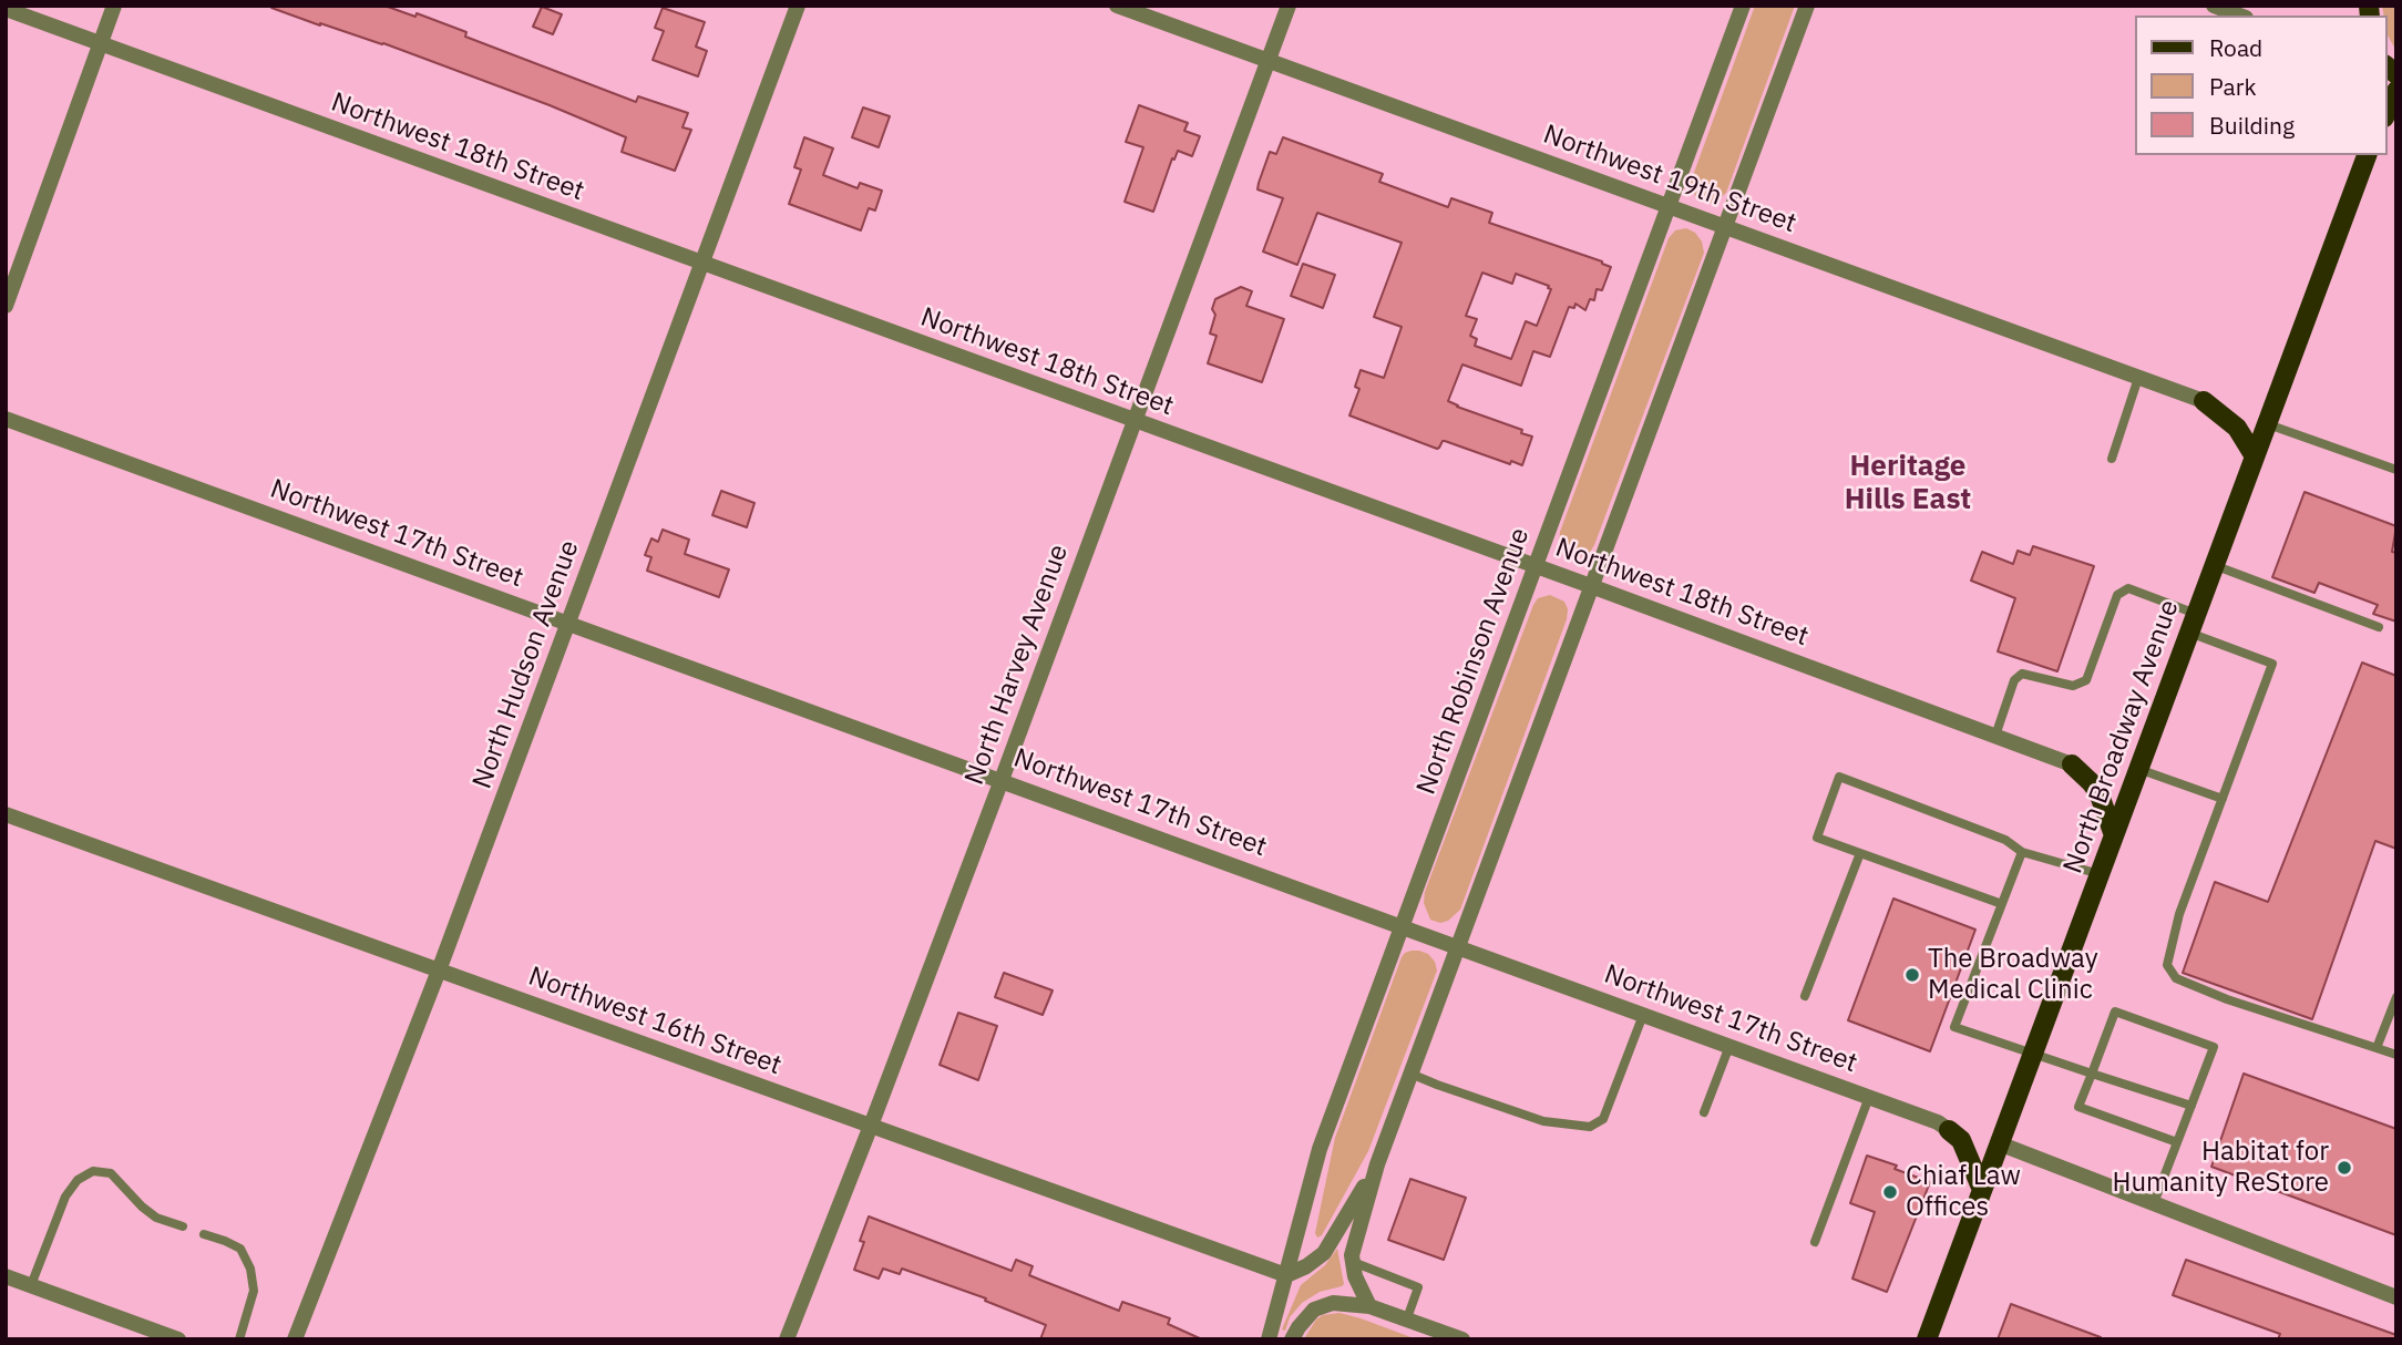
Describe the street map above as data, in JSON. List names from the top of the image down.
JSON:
{
  "streets": {
    "main road": ["North Broadway Avenue"],
    "street": [
      "Northwest 18th Street",
      "Northwest 19th Street",
      "Northwest 17th Street",
      "North Robinson Avenue",
      "North Hudson Avenue",
      "North Harvey Avenue",
      "Northwest 16th Street"
    ]
  },
  "crossings": [
    ["Northwest 18th Street", "North Robinson Avenue"],
    ["Northwest 18th Street", "North Hudson Avenue"],
    ["Northwest 18th Street", "North Harvey Avenue"],
    ["Northwest 19th Street", "North Robinson Avenue"],
    ["Northwest 19th Street", "North Harvey Avenue"],
    ["Northwest 17th Street", "North Robinson Avenue"],
    ["Northwest 17th Street", "North Hudson Avenue"],
    ["Northwest 17th Street", "North Harvey Avenue"],
    ["North Robinson Avenue", "Northwest 16th Street"],
    ["North Hudson Avenue", "Northwest 16th Street"],
    ["North Harvey Avenue", "Northwest 16th Street"]
  ],
  "districts": ["Heritage Hills East"],
  "places": ["The Broadway Medical Clinic", "Habitat for Humanity ReStore", "Chiaf Law Offices"],
  "legend": ["Road", "Park", "Building"]
}
